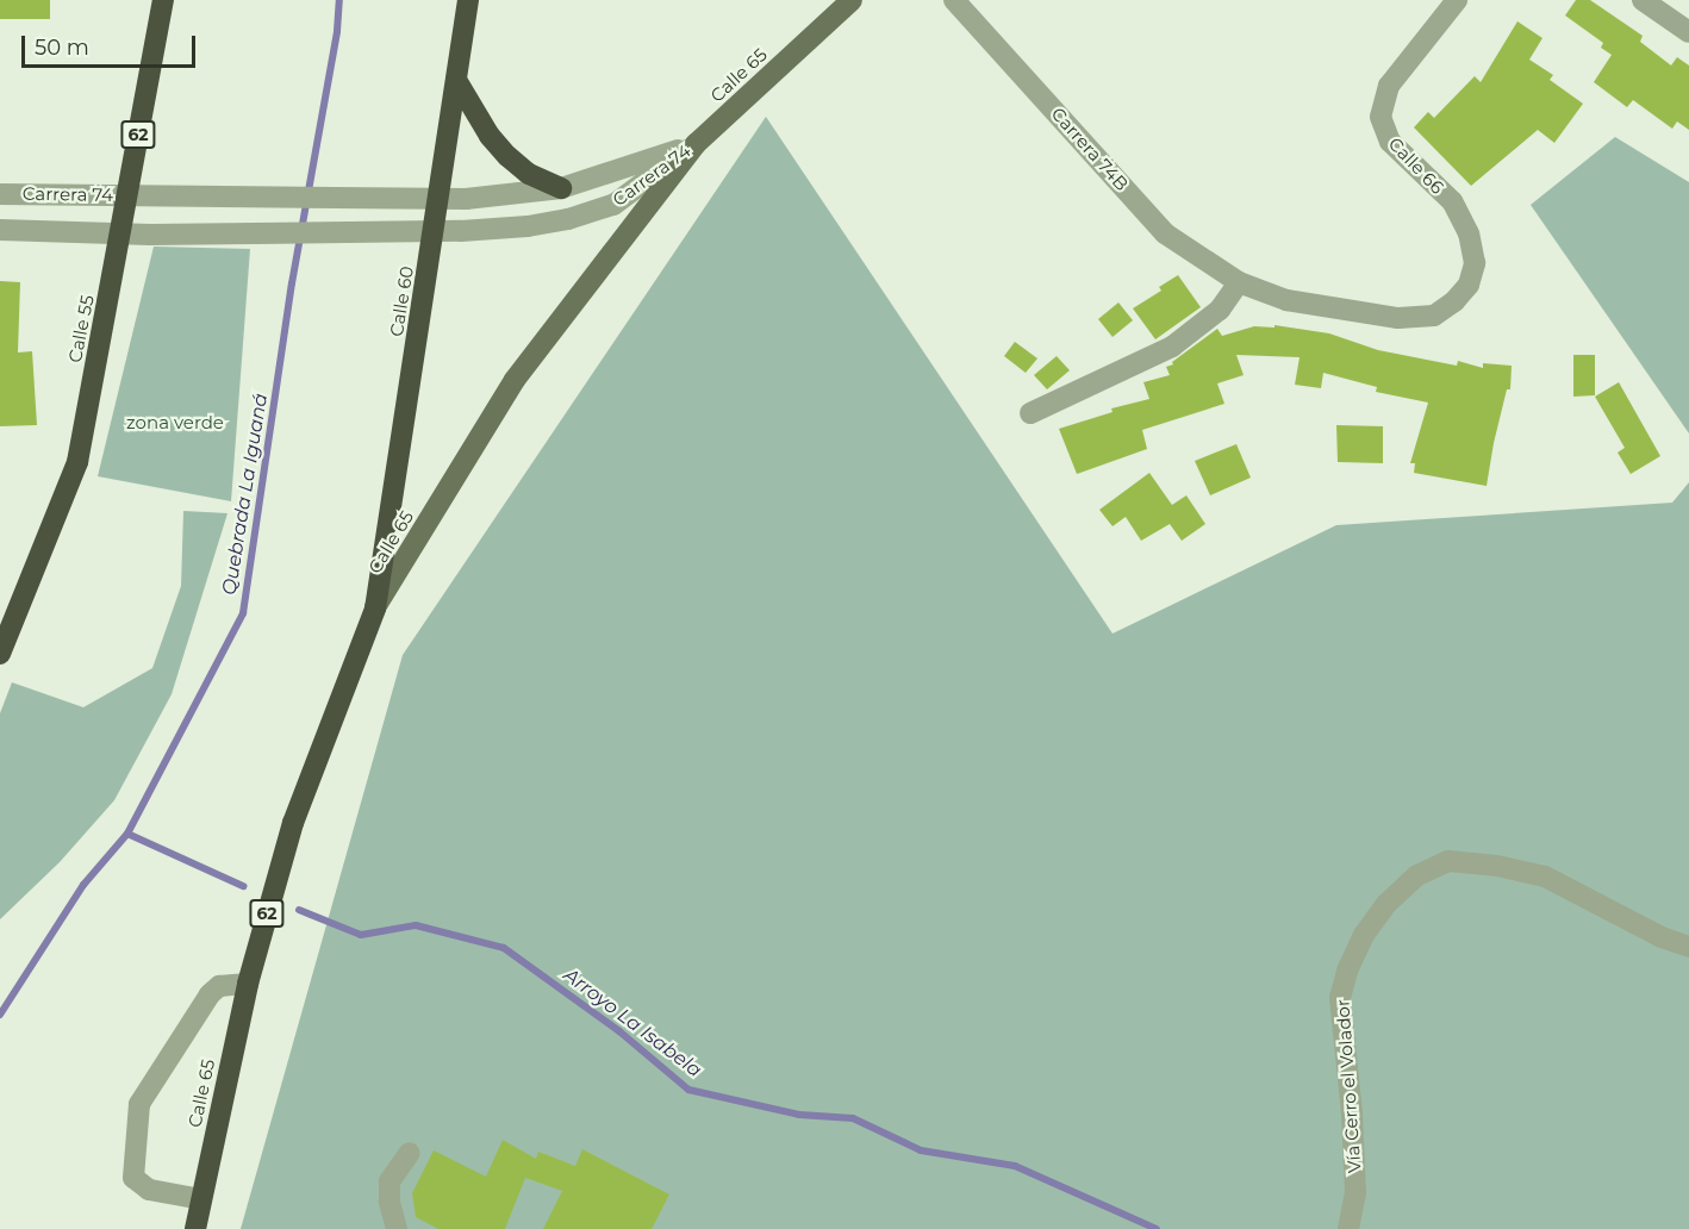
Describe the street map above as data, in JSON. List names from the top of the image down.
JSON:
{
  "streets": {
    "highway": [
      "Calle 65",
      "62",
      "Calle 60",
      "Calle 55"
    ],
    "street": [
      "Carrera 74B",
      "Calle 66",
      "Carrera 74",
      "Vía Cerro el Volador"
    ]
  },
  "crossings": [
    ["Calle 65", "Carrera 74"],
    ["Calle 65", "Calle 60"],
    ["Carrera 74B", "Calle 66"],
    ["Carrera 74", "Calle 60"],
    ["Carrera 74", "Calle 55"]
  ],
  "water": ["Quebrada La Iguaná", "Arroyo La Isabela"],
  "parks": ["zona verde"],
  "scale_bar": "50 m"
}
